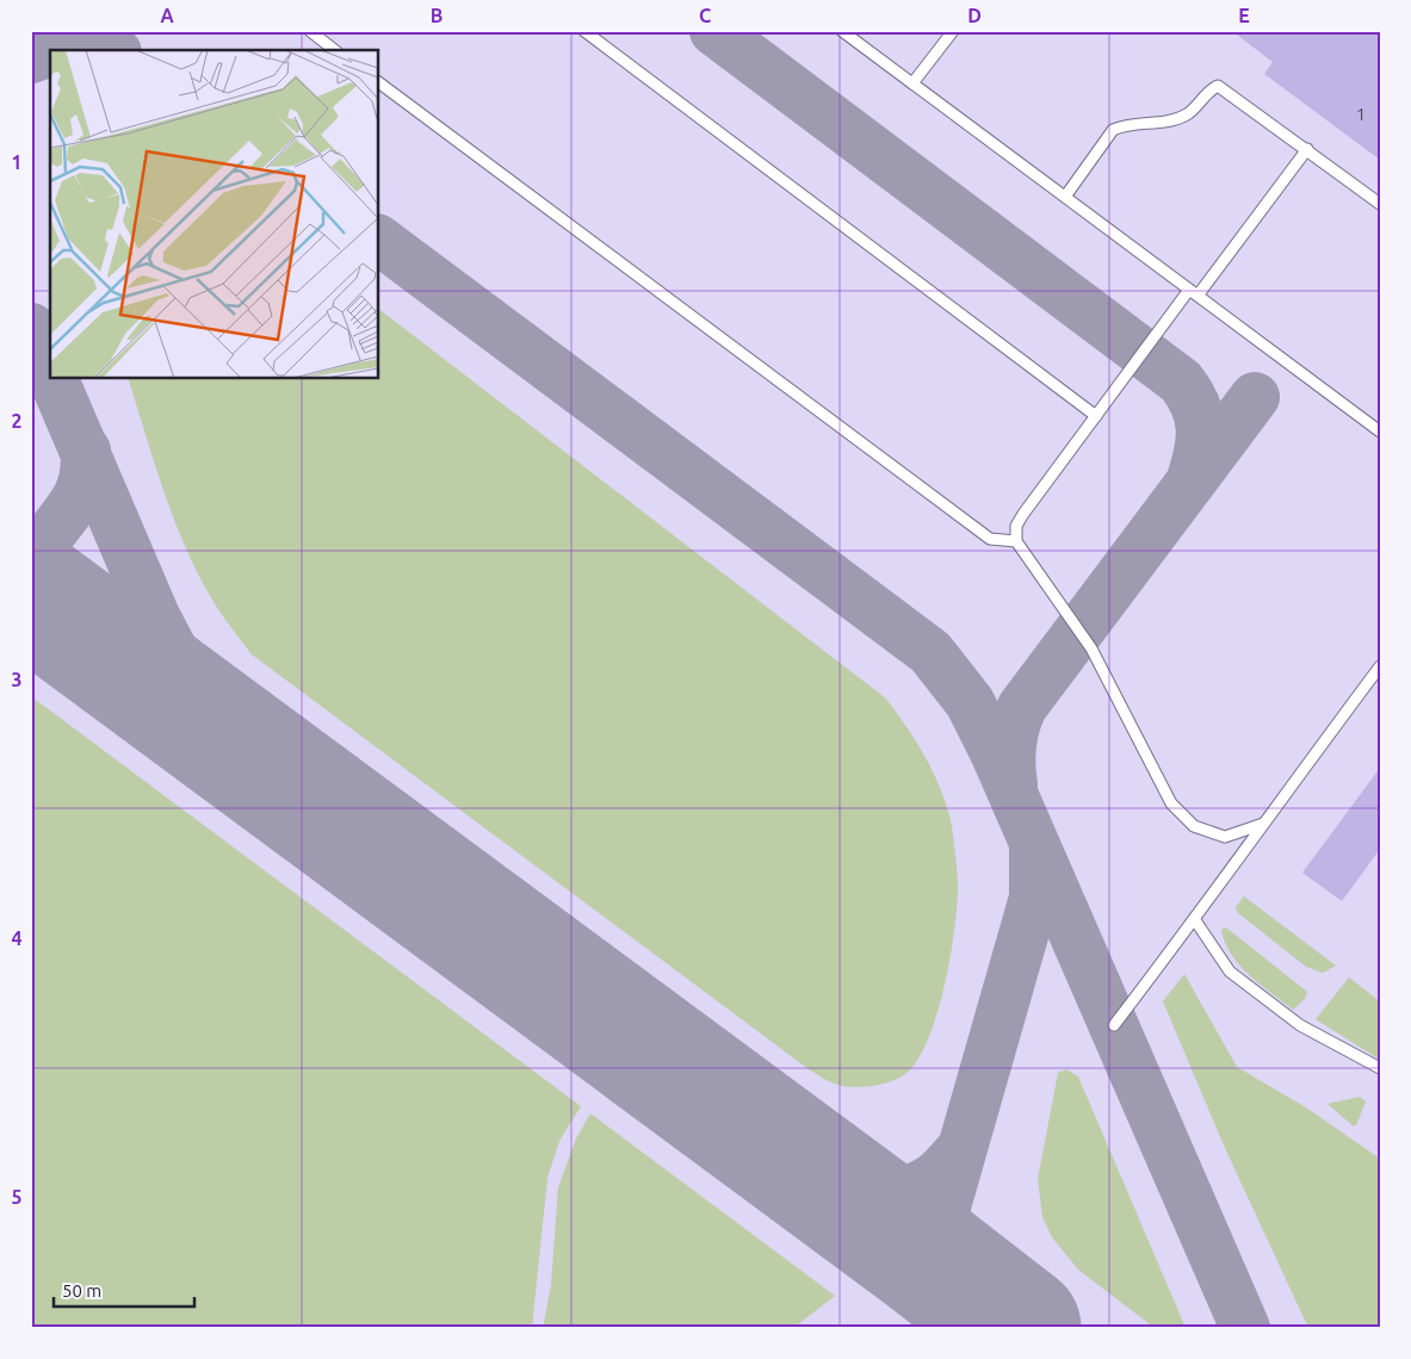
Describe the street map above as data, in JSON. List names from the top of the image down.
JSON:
{
  "house_numbers": ["1"],
  "scale_bar": "50 m",
  "grid": {
    "columns": [
      "A",
      "B",
      "C",
      "D",
      "E"
    ],
    "rows": [
      "1",
      "2",
      "3",
      "4",
      "5"
    ]
  }
}
